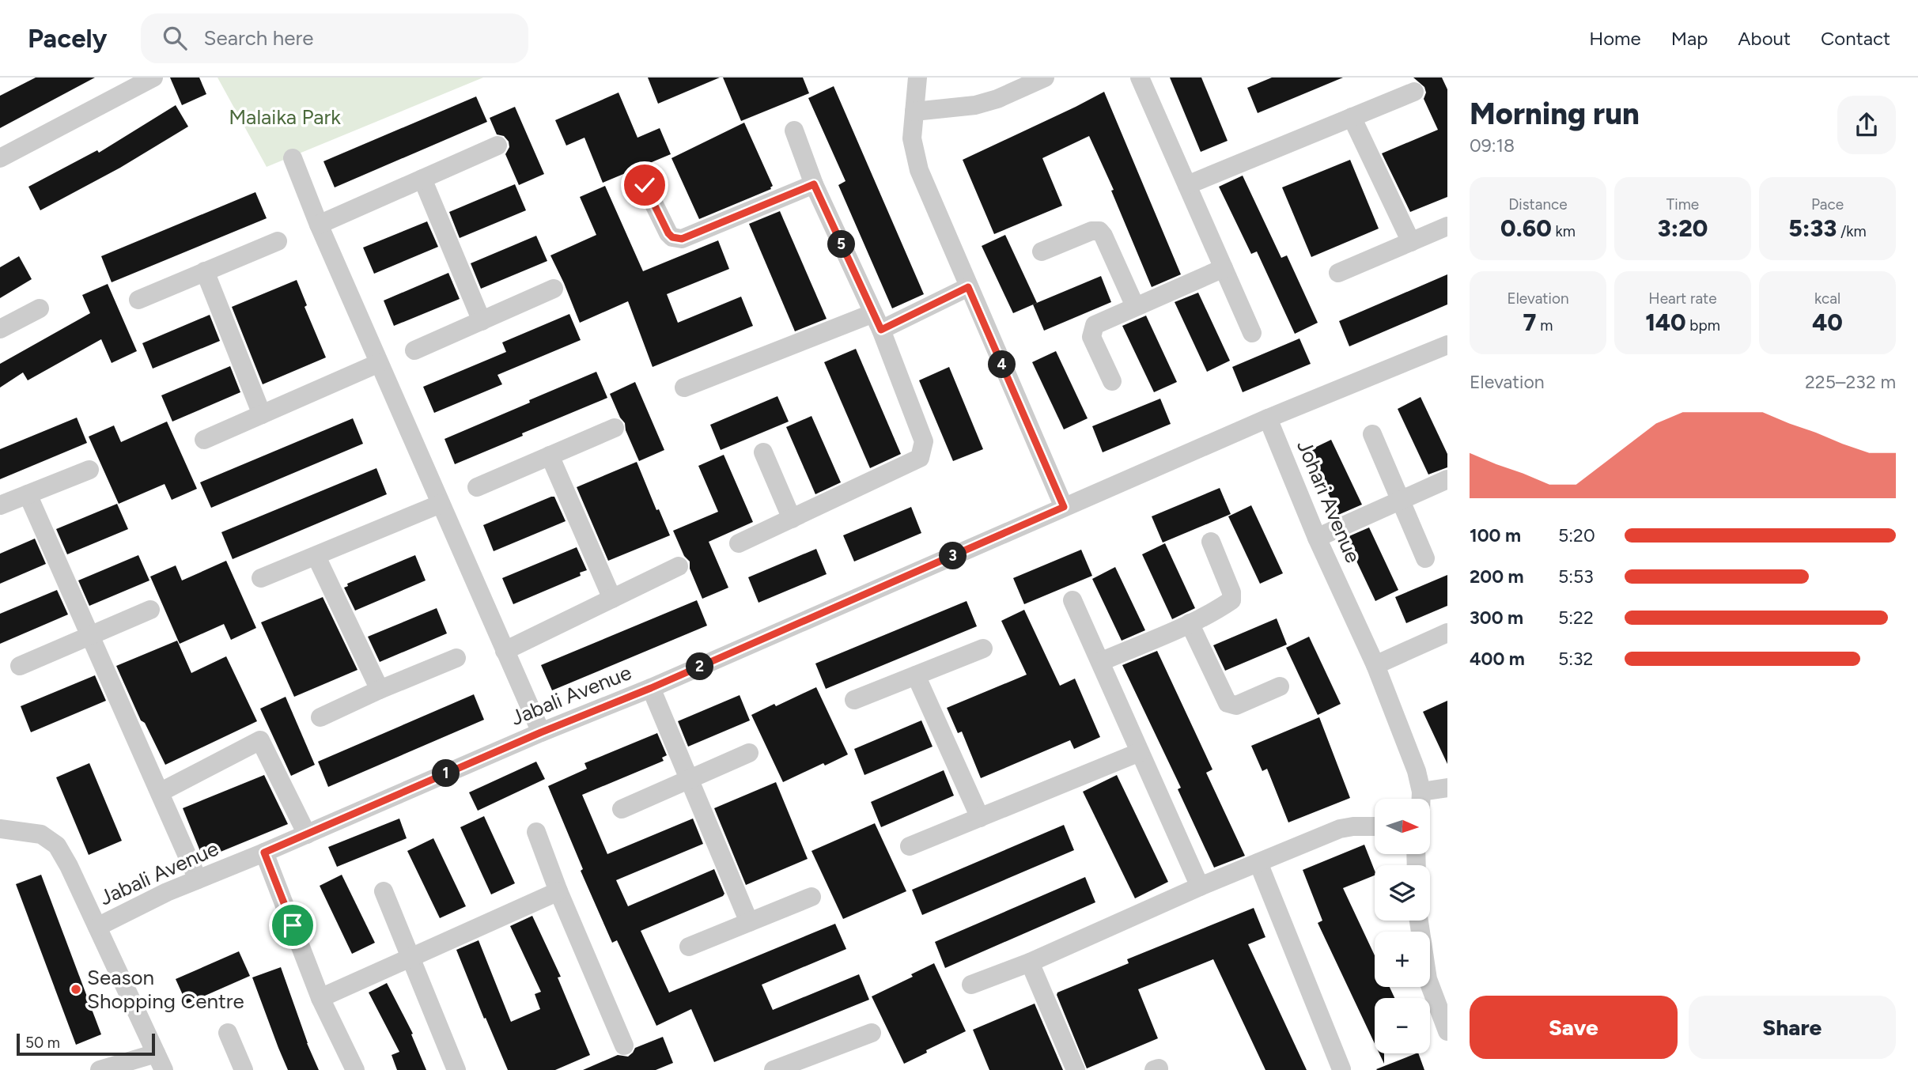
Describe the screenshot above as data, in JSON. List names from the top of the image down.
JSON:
{
  "streets": {
    "street": ["Johari Avenue", "Jabali Avenue"]
  },
  "parks": ["Malaika Park"],
  "places": ["Season Shopping Centre"],
  "scale_bar": "50 m",
  "north": "right",
  "page": {
    "header": "Pacely",
    "search": "Search here",
    "nav": [
      "Home",
      "Map",
      "About",
      "Contact"
    ],
    "heading": ["Morning run", "09:18"],
    "stats": [
      ["Distance", "0.60 km"],
      ["Time", "3:20"],
      ["Pace", "5:33 /km"],
      ["Elevation", "7 m"],
      ["Heart rate", "140 bpm"],
      ["kcal", "40"]
    ],
    "pins": [
      "5",
      "4",
      "3",
      "2",
      "1"
    ],
    "chart": ["Elevation", "225–232 m"],
    "list": [
      {
        "name": "100 m",
        "note": "5:20"
      },
      {
        "name": "200 m",
        "note": "5:53"
      },
      {
        "name": "300 m",
        "note": "5:22"
      },
      {
        "name": "400 m",
        "note": "5:32"
      }
    ],
    "map_buttons": ["+", "−"],
    "buttons": ["Save", "Share"],
    "scale": "50 m"
  }
}
